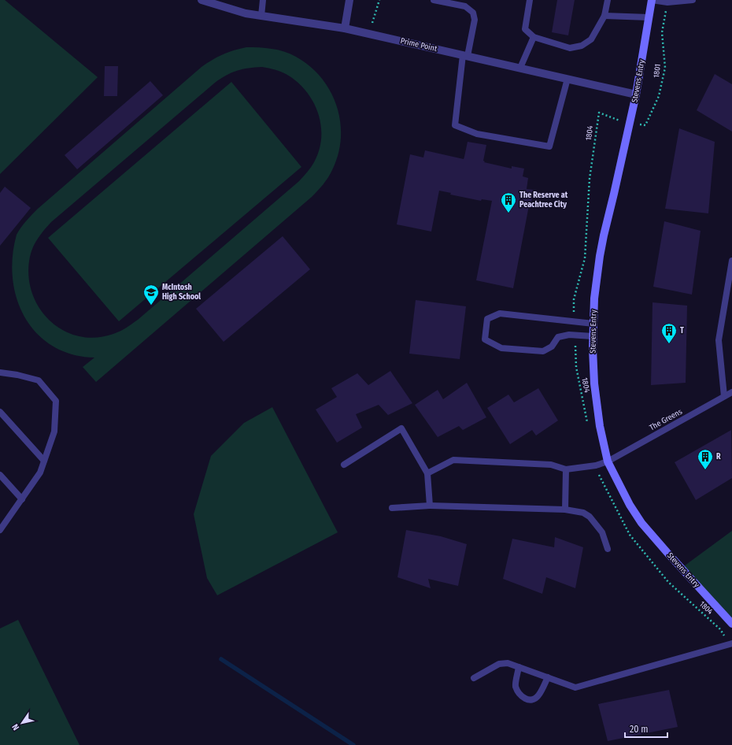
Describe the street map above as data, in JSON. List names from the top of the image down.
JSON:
{
  "streets": {
    "street": ["Prime Point", "Stevens Entry"],
    "lane": ["The Greens"],
    "path": ["1801", "1804"]
  },
  "crossings": [
    ["Prime Point", "Stevens Entry"],
    ["1801", "Stevens Entry"],
    ["1801", "1804"],
    ["Stevens Entry", "1804"],
    ["Stevens Entry", "The Greens"],
    ["1804", "The Greens"]
  ],
  "places": {
    "building": ["The Reserve at Peachtree City", "T", "R"],
    "school or university": ["McIntosh High School"]
  },
  "scale_bar": "20 m",
  "north": "bottom left"
}
